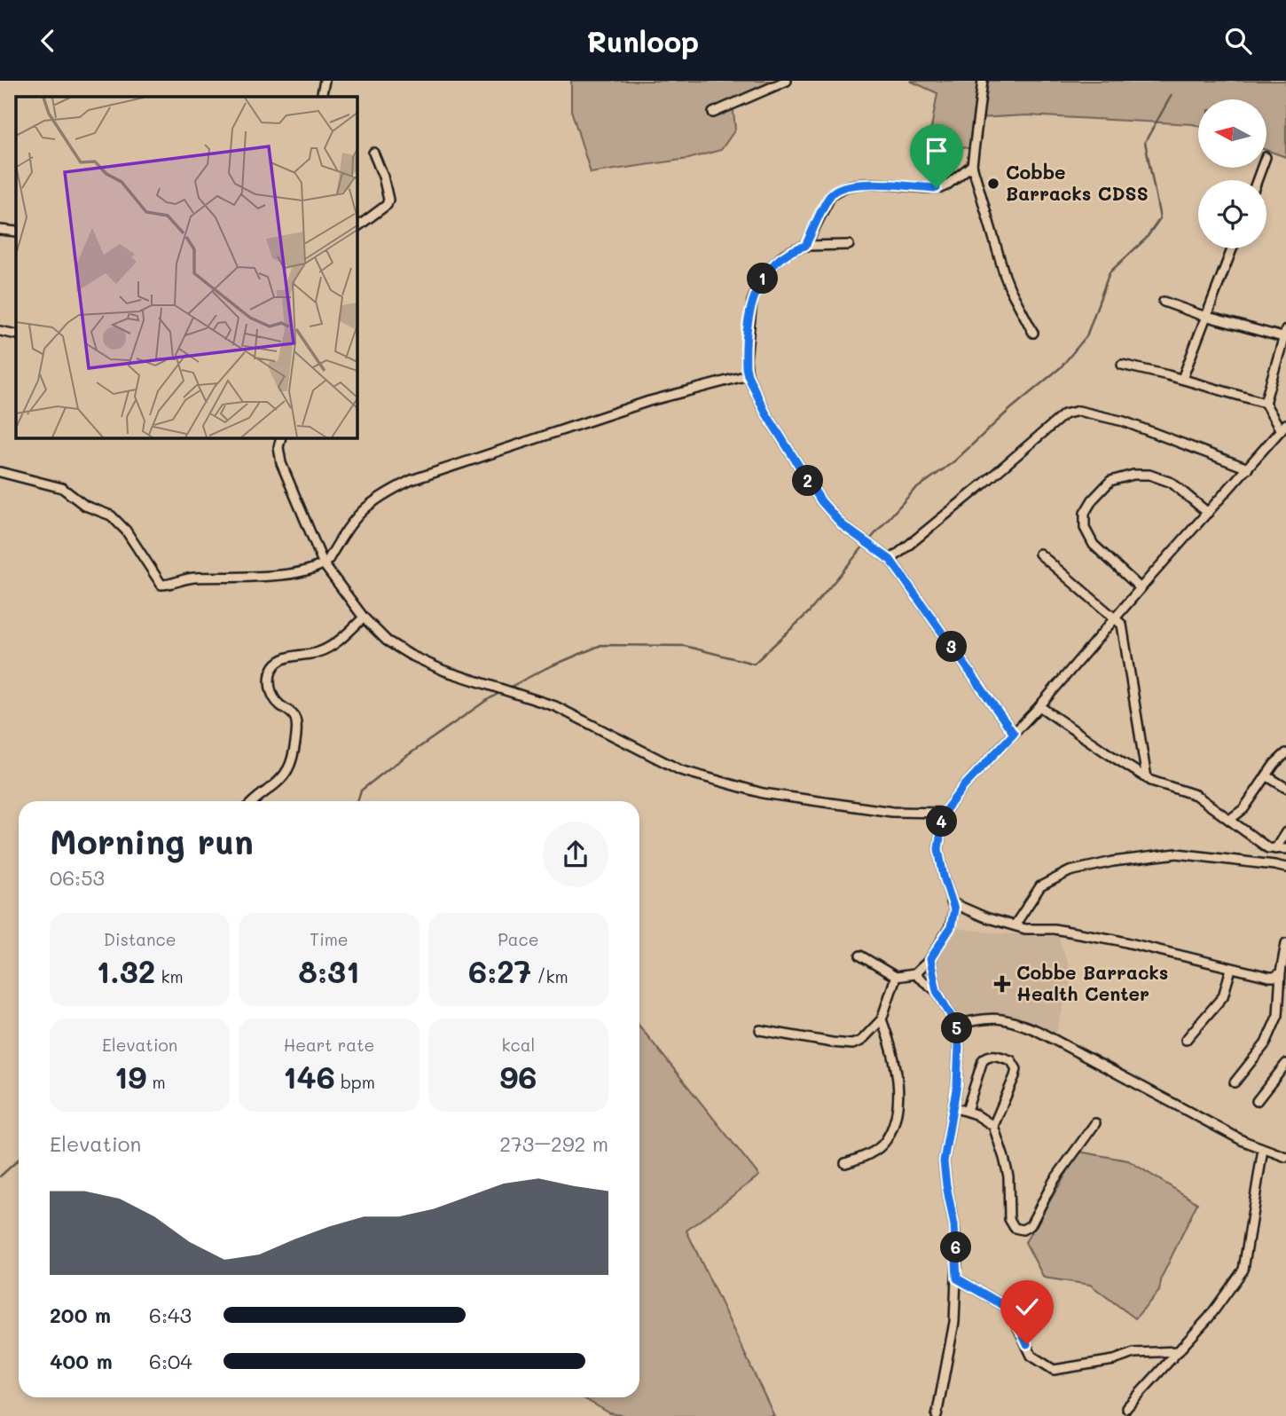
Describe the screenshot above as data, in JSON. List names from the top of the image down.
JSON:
{
  "places": {
    "other": ["Cobbe Barracks CDSS"],
    "health": ["Cobbe Barracks Health Center"]
  },
  "north": "left",
  "page": {
    "header": "Runloop",
    "pins": [
      "1",
      "2",
      "3",
      "4",
      "5",
      "6"
    ],
    "heading": ["Morning run", "06:53"],
    "stats": [
      ["Distance", "1.32 km"],
      ["Time", "8:31"],
      ["Pace", "6:27 /km"],
      ["Elevation", "19 m"],
      ["Heart rate", "146 bpm"],
      ["kcal", "96"]
    ],
    "chart": ["Elevation", "273–292 m"],
    "list": [
      {
        "name": "200 m",
        "note": "6:43"
      },
      {
        "name": "400 m",
        "note": "6:04"
      }
    ]
  }
}
